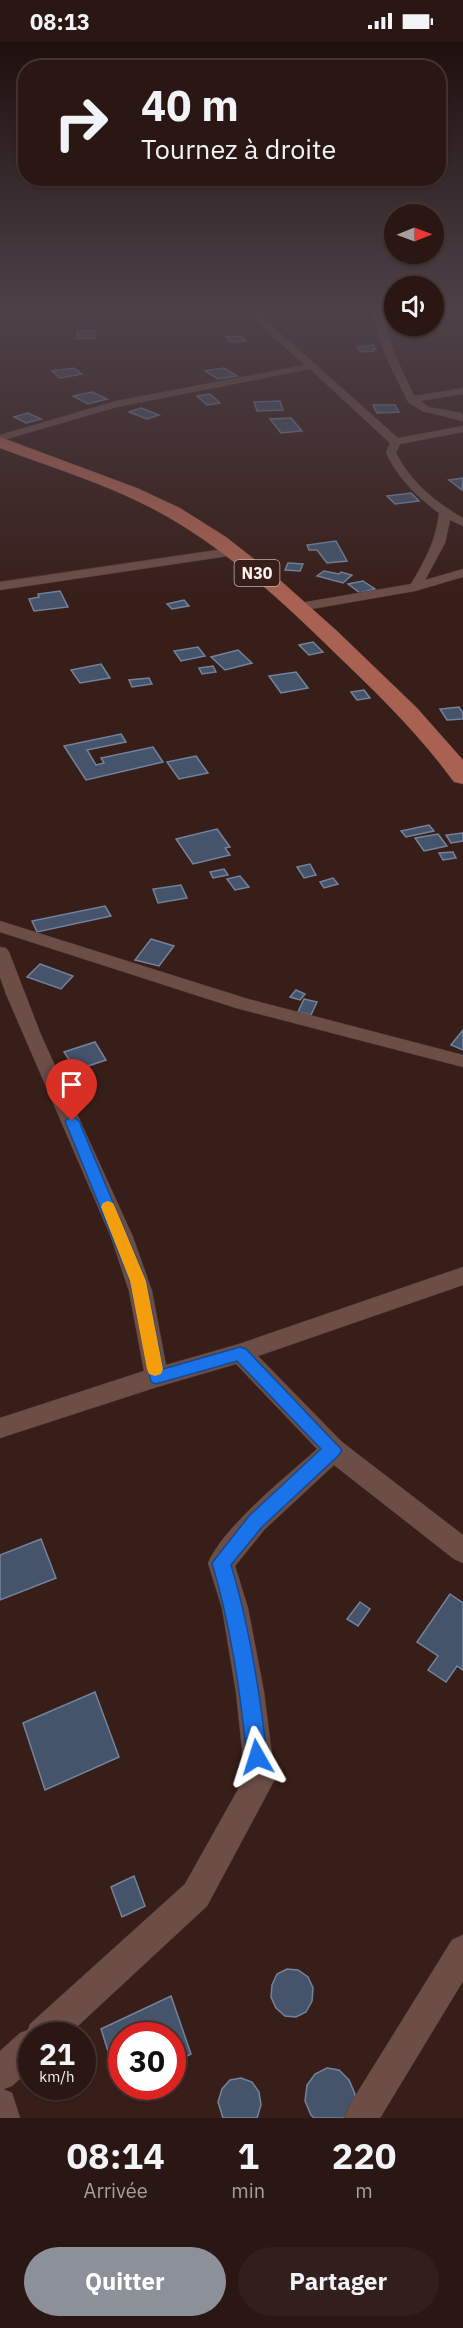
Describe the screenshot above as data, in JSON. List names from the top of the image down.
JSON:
{
  "streets": {
    "main road": ["N30"]
  },
  "north": "right",
  "page": {
    "status": "08:13",
    "turn": ["40 m", "Tournez à droite"],
    "speed": "21 km/h",
    "limit": "30",
    "eta": [
      "08:14",
      "Arrivée",
      "1",
      "min",
      "220",
      "m"
    ],
    "buttons": ["Quitter", "Partager"]
  }
}
